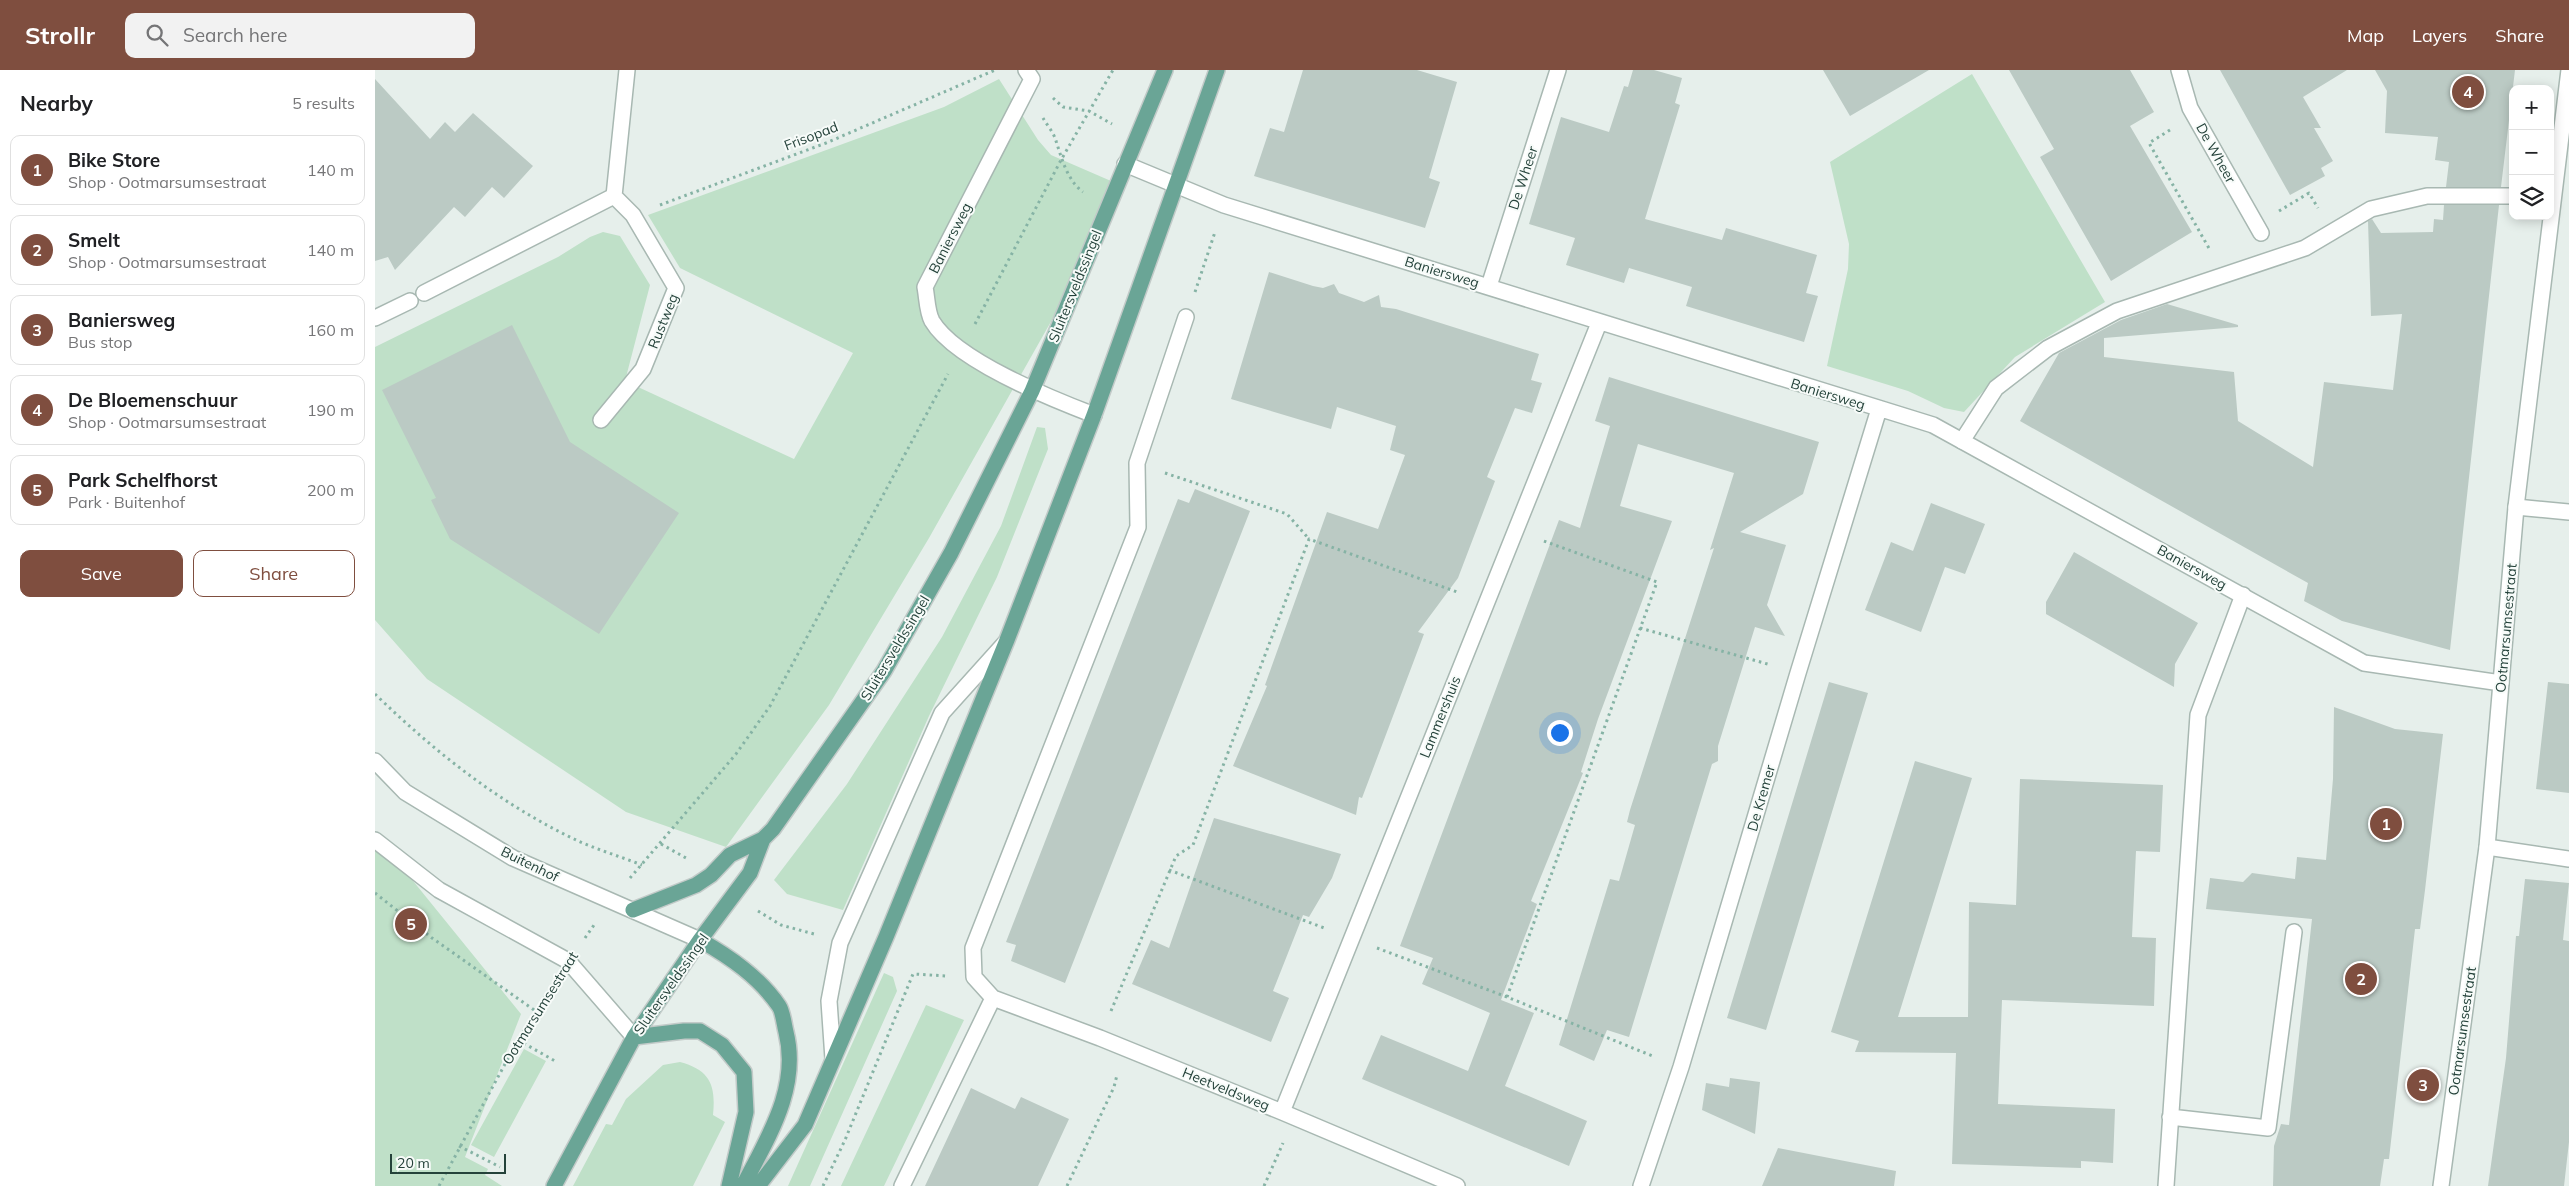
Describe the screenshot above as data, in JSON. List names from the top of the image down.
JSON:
{
  "streets": {
    "main road": ["Sluitersveldssingel"],
    "street": [
      "De Wheer",
      "Baniersweg",
      "Rustweg",
      "Ootmarsumsestraat",
      "Lammershuis",
      "De Kremer",
      "Buitenhof",
      "Heetveldsweg"
    ],
    "path": ["Frisopad"]
  },
  "crossings": [
    ["Frisopad", "Rustweg"],
    ["De Wheer", "Baniersweg"],
    ["Baniersweg", "Sluitersveldssingel"],
    ["Baniersweg", "Ootmarsumsestraat"],
    ["Baniersweg", "Lammershuis"],
    ["Baniersweg", "De Kremer"],
    ["Sluitersveldssingel", "Buitenhof"],
    ["Ootmarsumsestraat", "Buitenhof"],
    ["Lammershuis", "Heetveldsweg"]
  ],
  "scale_bar": "20 m",
  "page": {
    "header": "Strollr",
    "search": "Search here",
    "nav": ["Map", "Layers", "Share"],
    "heading": ["Nearby", "5 results"],
    "pins": [
      "4",
      "1",
      "5",
      "2",
      "3"
    ],
    "map_buttons": ["+", "−"],
    "list": [
      {
        "mark": "1",
        "name": "Bike Store",
        "note": "Shop · Ootmarsumsestraat",
        "value": "140 m"
      },
      {
        "mark": "2",
        "name": "Smelt",
        "note": "Shop · Ootmarsumsestraat",
        "value": "140 m"
      },
      {
        "mark": "3",
        "name": "Baniersweg",
        "note": "Bus stop",
        "value": "160 m"
      },
      {
        "mark": "4",
        "name": "De Bloemenschuur",
        "note": "Shop · Ootmarsumsestraat",
        "value": "190 m"
      },
      {
        "mark": "5",
        "name": "Park Schelfhorst",
        "note": "Park · Buitenhof",
        "value": "200 m"
      }
    ],
    "buttons": ["Save", "Share"],
    "scale": "20 m"
  }
}
